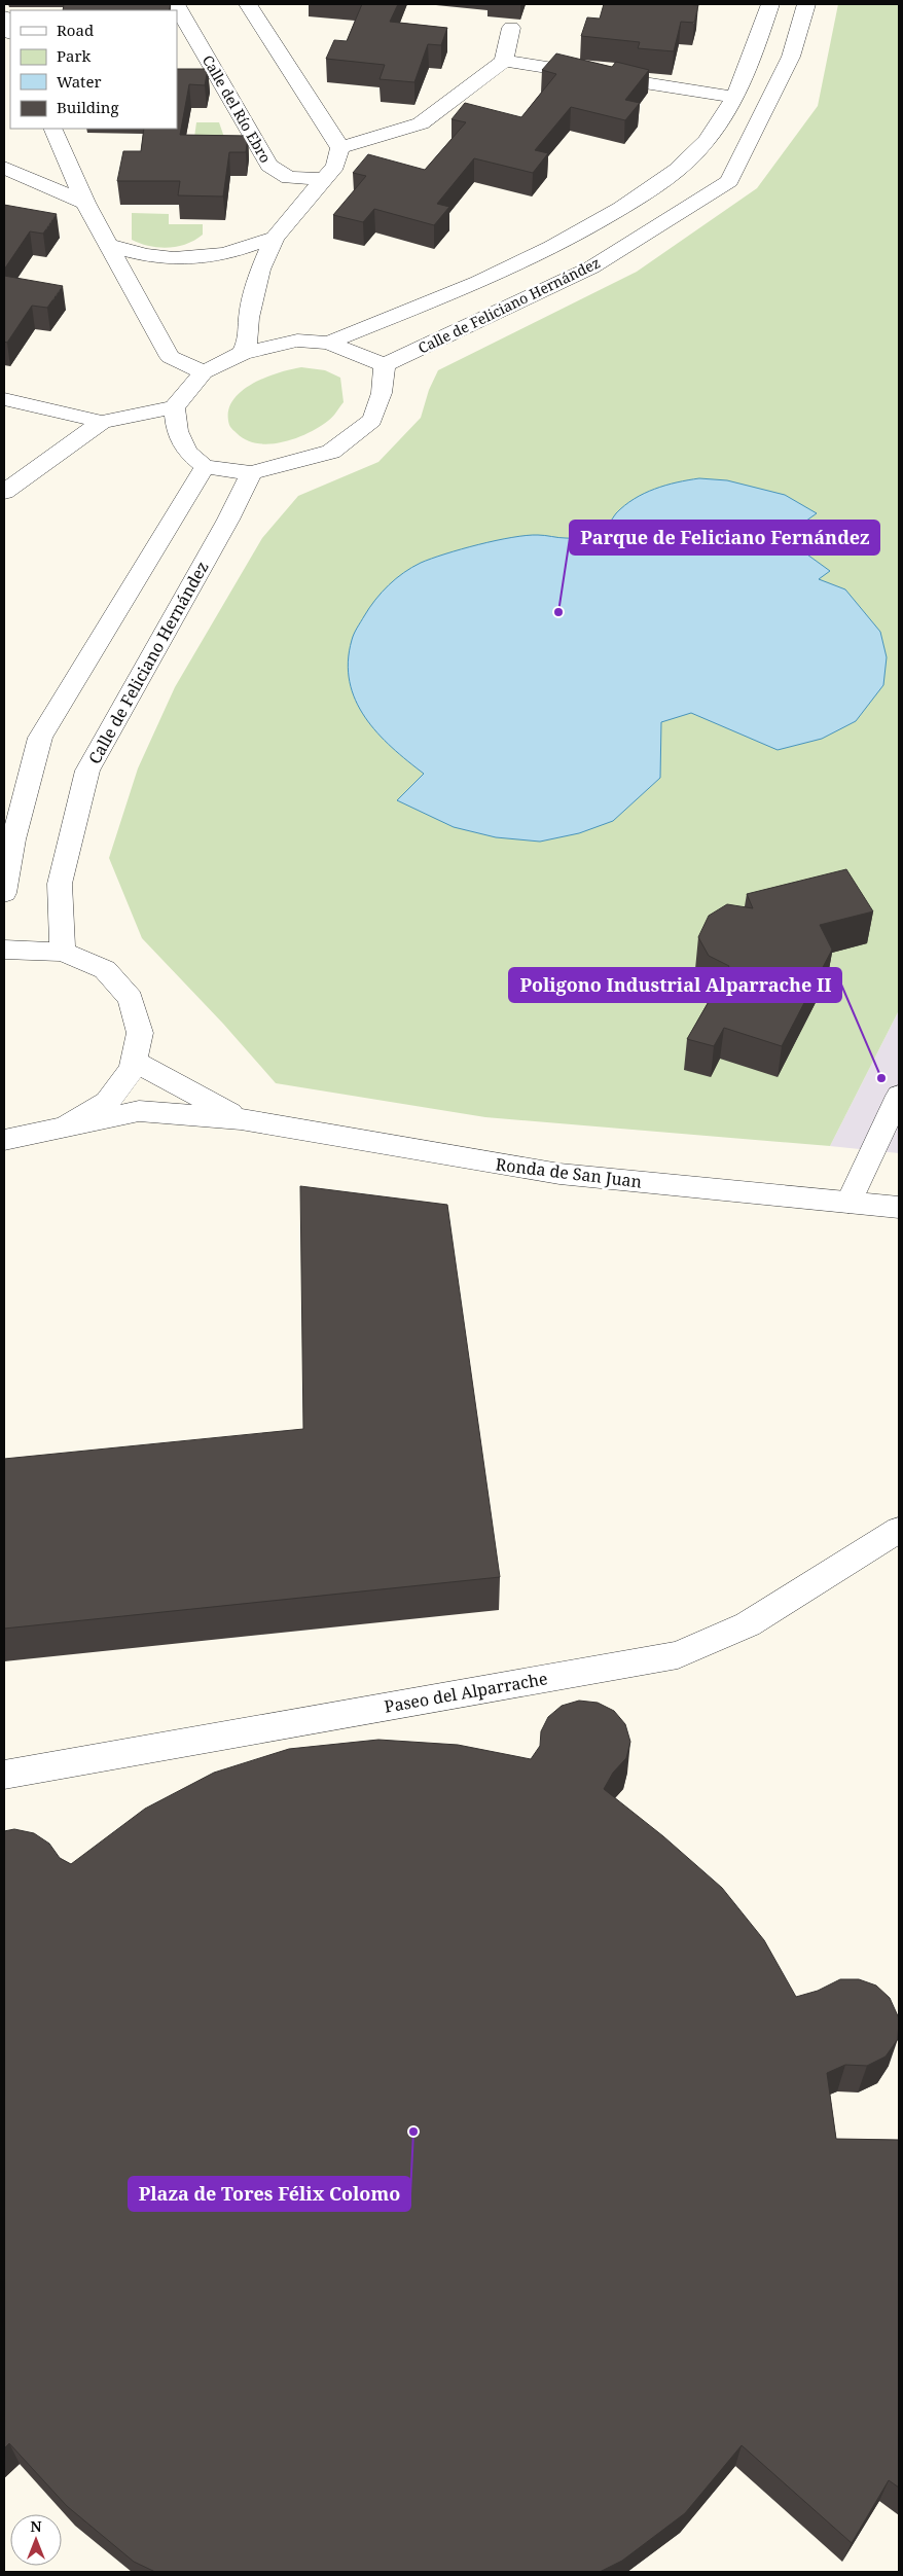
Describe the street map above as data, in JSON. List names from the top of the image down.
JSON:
{
  "streets": {
    "street": [
      "Calle del Río Ebro",
      "Calle de Feliciano Hernández",
      "Ronda de San Juan",
      "Paseo del Alparrache"
    ]
  },
  "places": ["Parque de Feliciano Fernández", "Poligono Industrial Alparrache II", "Plaza de Tores Félix Colomo"],
  "legend": [
    "Road",
    "Park",
    "Water",
    "Building"
  ],
  "north": "top"
}
